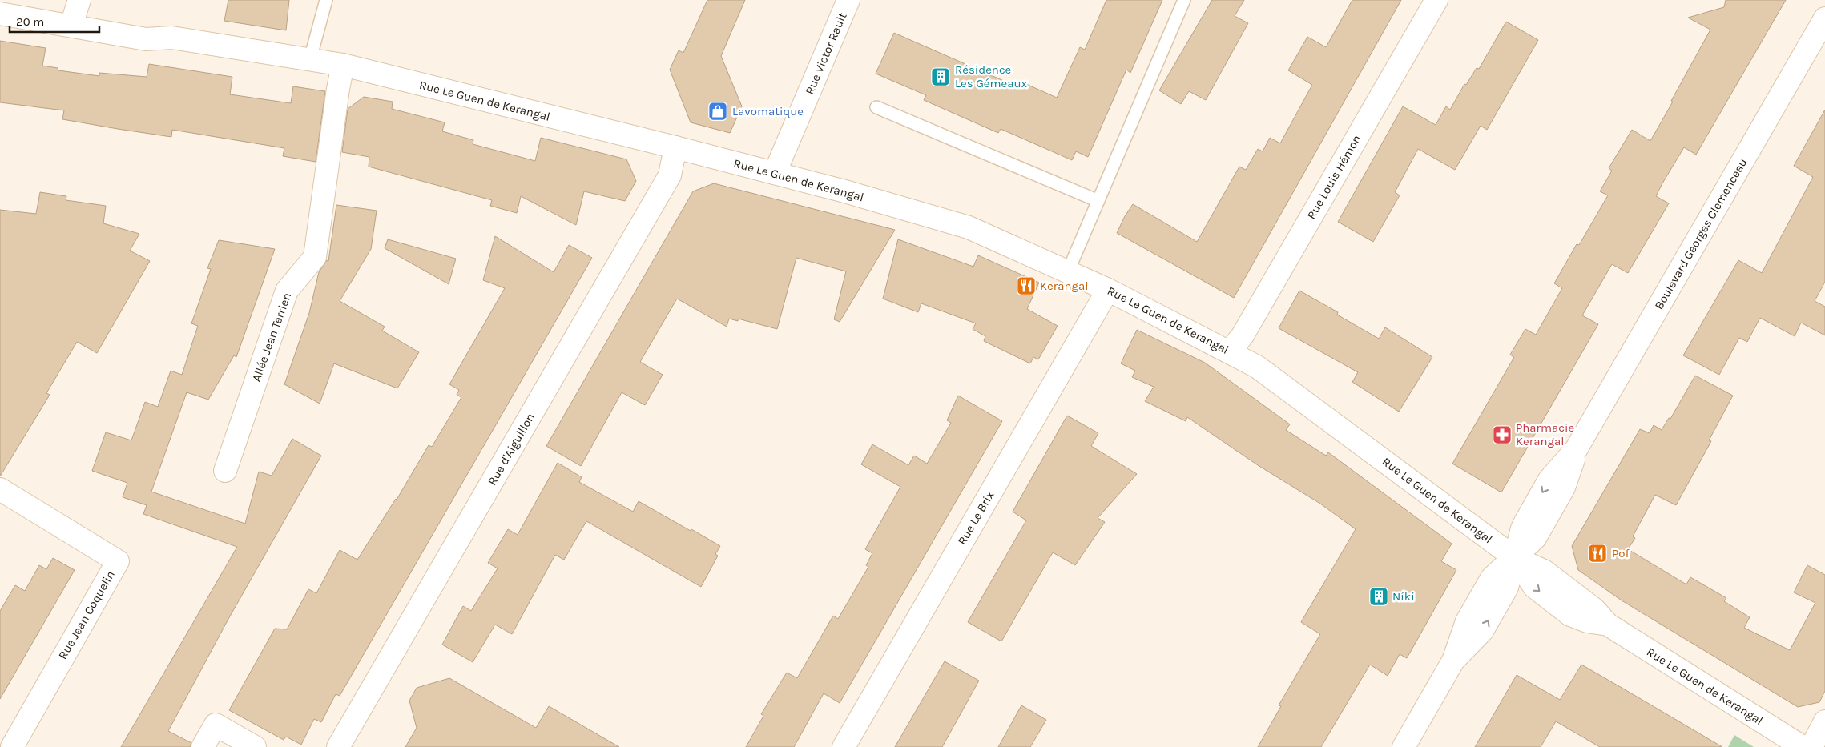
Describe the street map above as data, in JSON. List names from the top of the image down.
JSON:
{
  "streets": {
    "street": [
      "Rue Victor Rault",
      "Rue Le Guen de Kerangal",
      "Rue Louis Hémon",
      "Boulevard Georges Clemenceau",
      "Allée Jean Terrien",
      "Rue d'Aiguillon",
      "Rue Le Brix",
      "Rue Jean Coquelin"
    ]
  },
  "crossings": [
    ["Rue Victor Rault", "Rue Le Guen de Kerangal"],
    ["Rue Le Guen de Kerangal", "Rue Louis Hémon"],
    ["Rue Le Guen de Kerangal", "Boulevard Georges Clemenceau"],
    ["Rue Le Guen de Kerangal", "Allée Jean Terrien"],
    ["Rue Le Guen de Kerangal", "Rue d'Aiguillon"],
    ["Rue Le Guen de Kerangal", "Rue Le Brix"]
  ],
  "places": {
    "building": ["Résidence Les Gémeaux", "Níki"],
    "shop": ["Lavomatique"],
    "restaurant": ["Kerangal", "Pof"],
    "pharmacy": ["Pharmacie Kerangal"]
  },
  "scale_bar": "20 m"
}
